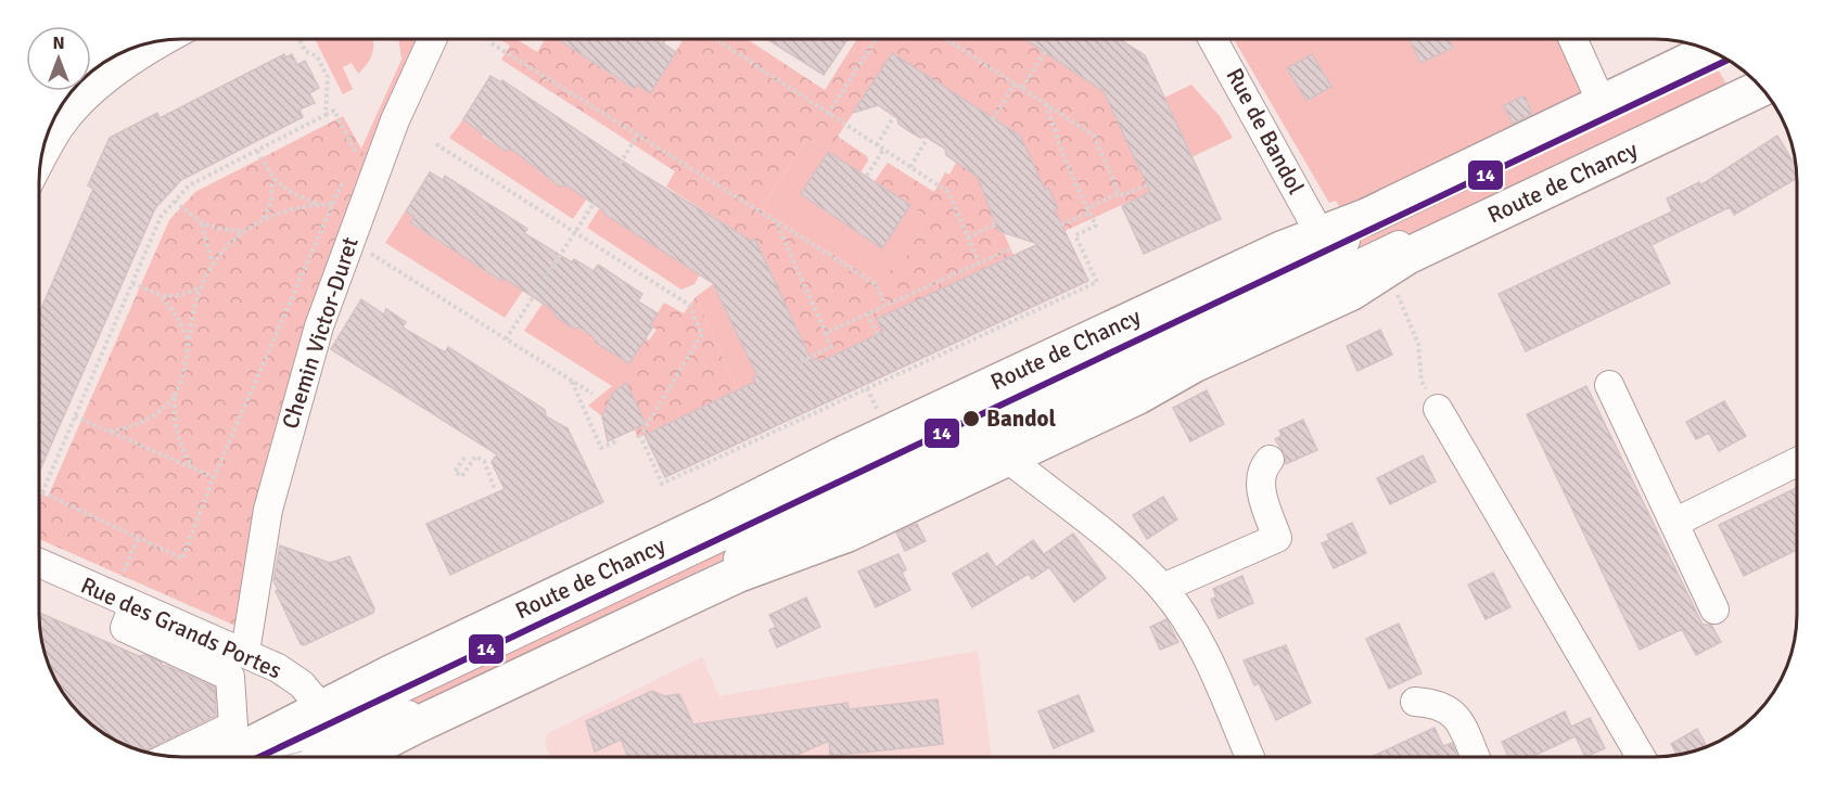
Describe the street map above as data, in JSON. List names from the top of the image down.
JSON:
{
  "streets": {
    "main road": ["Route de Chancy"],
    "street": ["Rue de Bandol", "Chemin Victor-Duret", "Rue des Grands Portes"]
  },
  "crossings": [
    ["Rue de Bandol", "Route de Chancy"],
    ["Route de Chancy", "Rue des Grands Portes"],
    ["Chemin Victor-Duret", "Rue des Grands Portes"]
  ],
  "places": ["Bandol"],
  "lines": ["transit line 14"],
  "north": "top"
}
